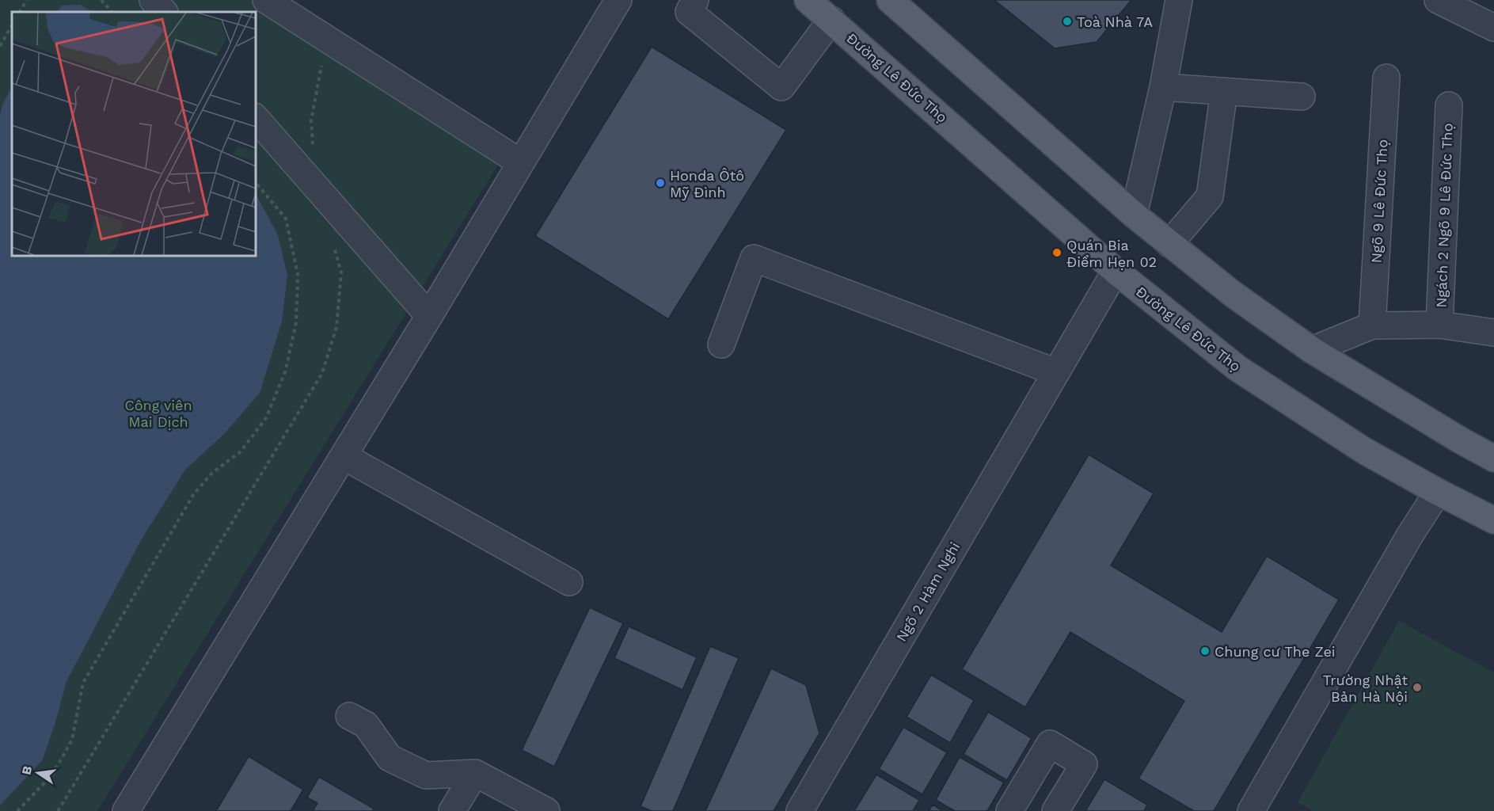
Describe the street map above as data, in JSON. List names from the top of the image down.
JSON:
{
  "streets": {
    "main road": ["Đường Lê Đức Thọ"],
    "street": ["Ngõ 9 Lê Đức Thọ", "Ngách 2 Ngõ 9 Lê Đức Thọ", "Ngõ 2 Hàm Nghi"]
  },
  "crossings": [
    ["Đường Lê Đức Thọ", "Ngõ 2 Hàm Nghi"]
  ],
  "parks": ["Công viên Mai Dịch"],
  "places": [
    "Toà Nhà 7A",
    "Honda Ôtô Mỹ Đình",
    "Quán Bia Điểm Hẹn 02",
    "Chung cư The Zei",
    "Trường Nhật Bản Hà Nội"
  ],
  "north": "left"
}
